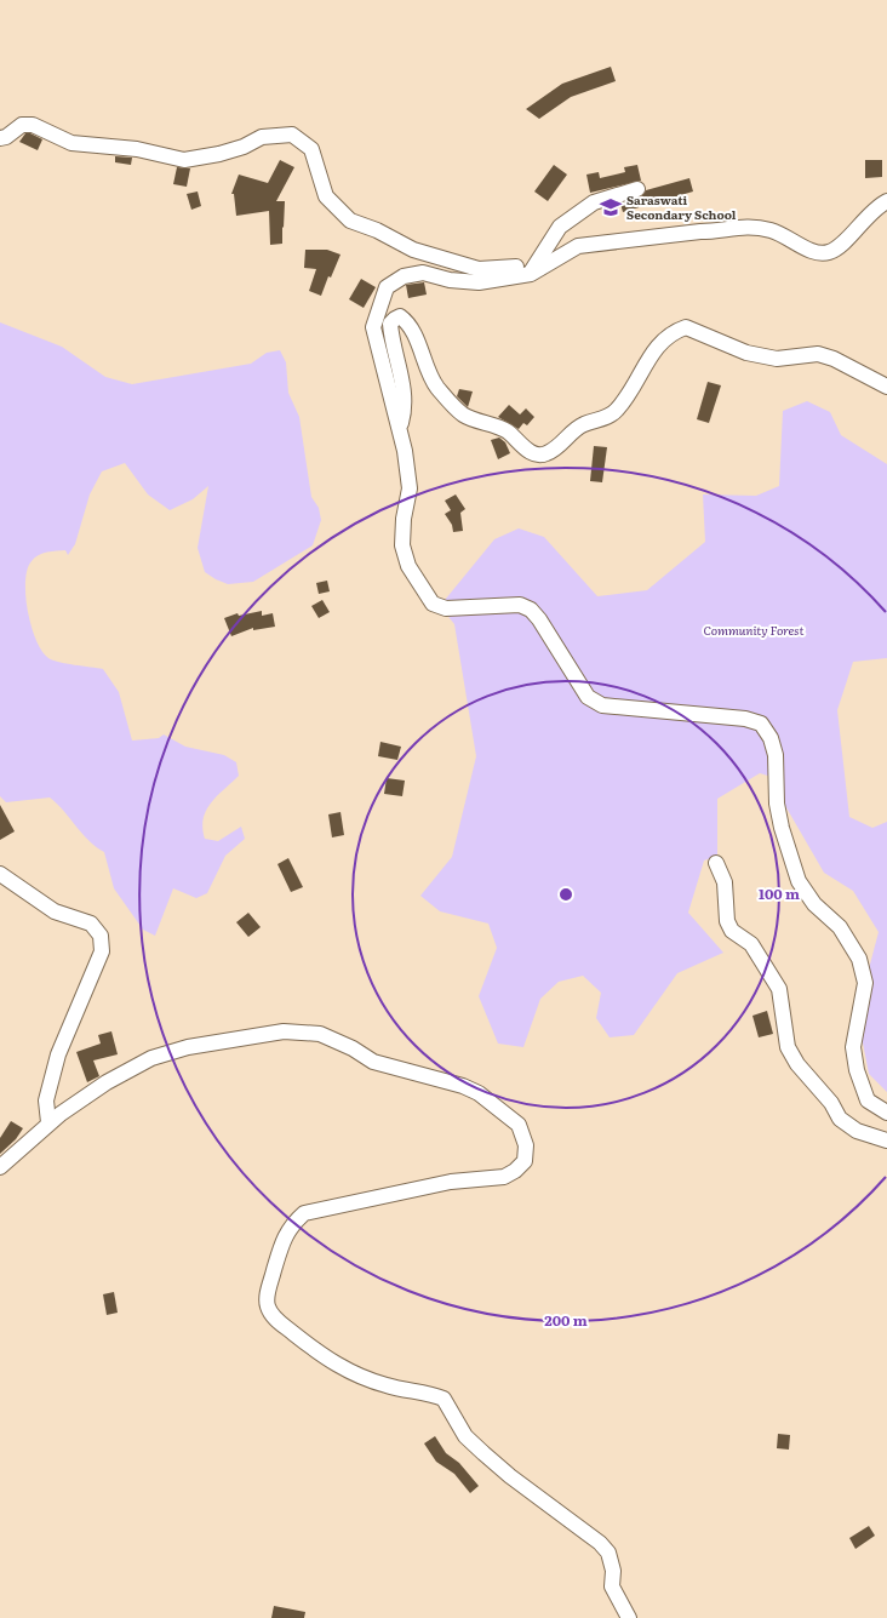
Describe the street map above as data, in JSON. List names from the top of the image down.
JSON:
{
  "parks": ["Community Forest"],
  "places": {
    "school or university": ["Saraswati Secondary School"]
  },
  "rings": ["100 m", "200 m"]
}
